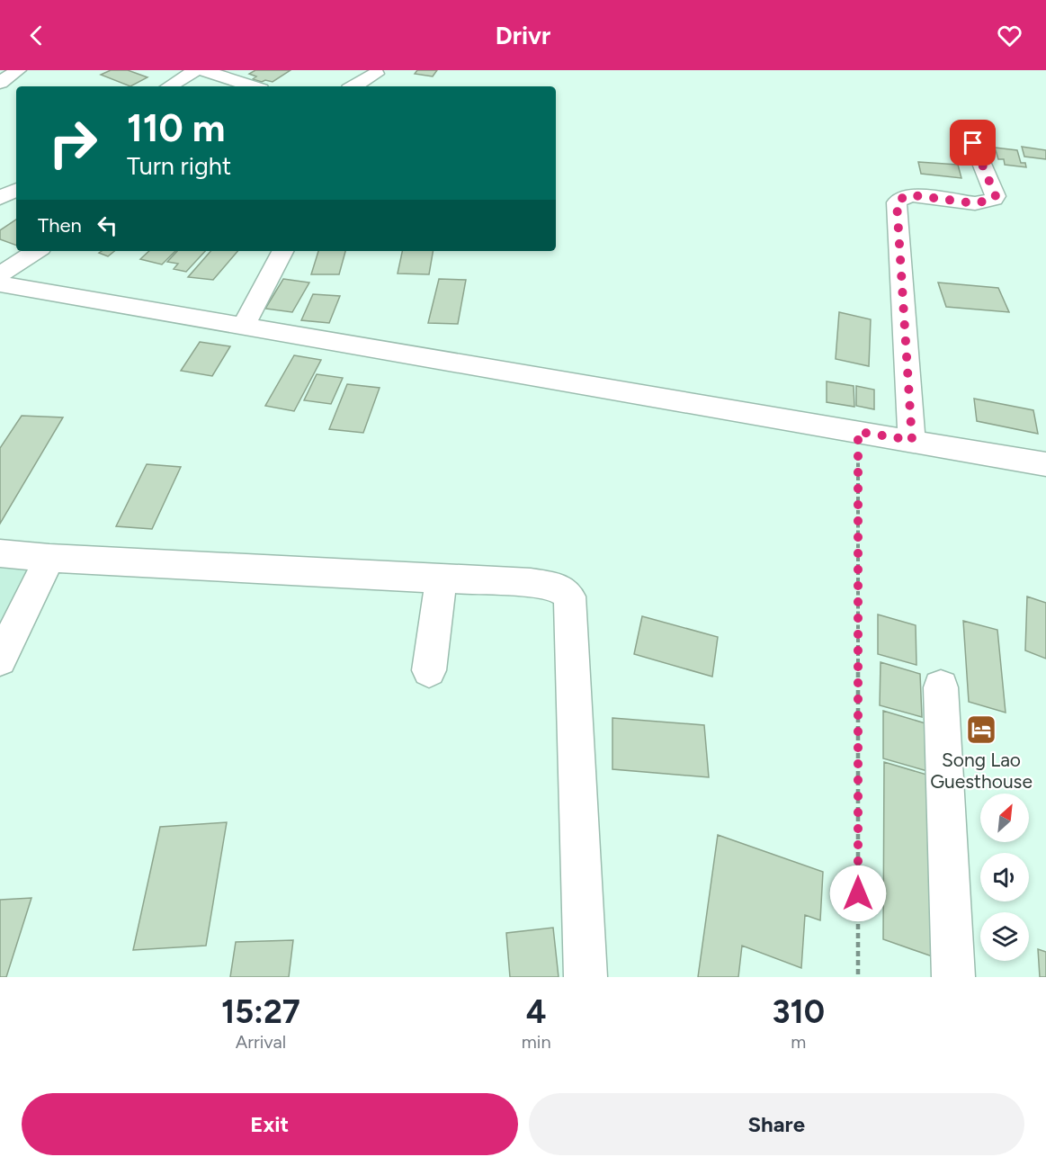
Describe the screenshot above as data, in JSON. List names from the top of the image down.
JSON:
{
  "places": {
    "hotel": ["Song Lao Guesthouse"]
  },
  "north": "top right",
  "page": {
    "header": "Drivr",
    "turn": ["110 m", "Turn right"],
    "then": "Then",
    "eta": [
      "15:27",
      "Arrival",
      "4",
      "min",
      "310",
      "m"
    ],
    "buttons": ["Exit", "Share"]
  }
}
